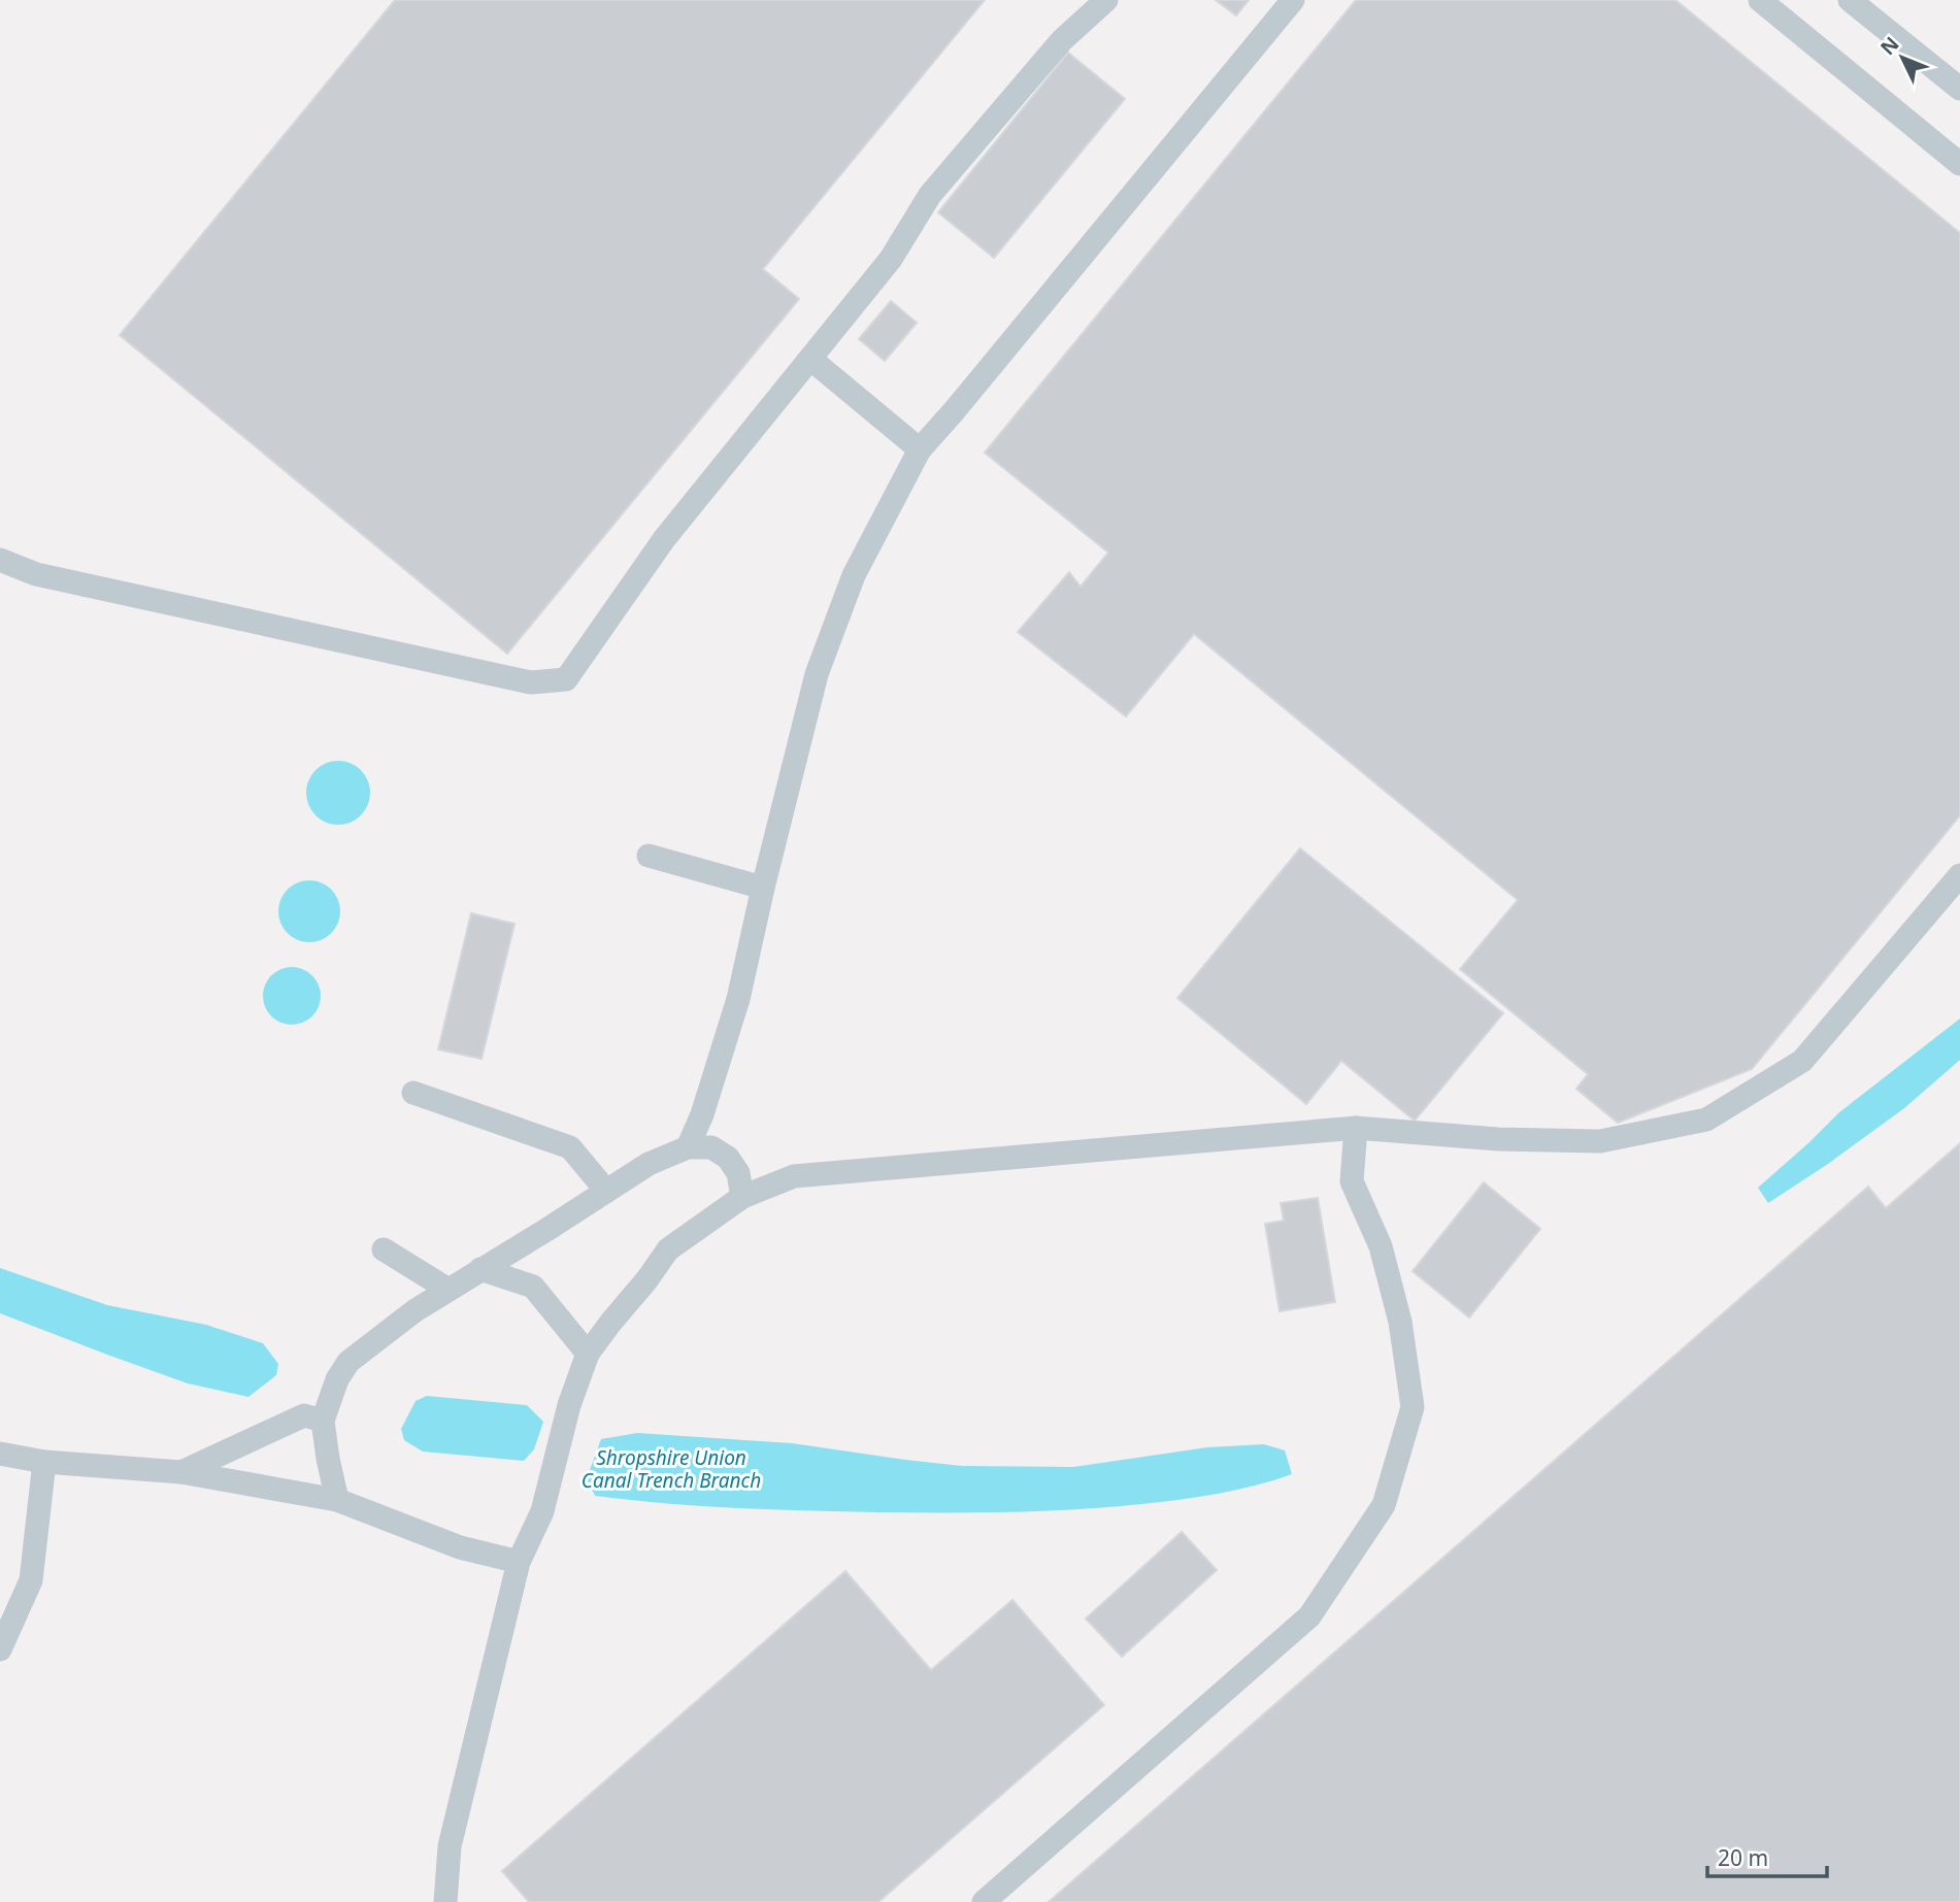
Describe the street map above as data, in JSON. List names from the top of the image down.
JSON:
{
  "water": ["Shropshire Union Canal Trench Branch"],
  "scale_bar": "20 m",
  "north": "top left"
}
